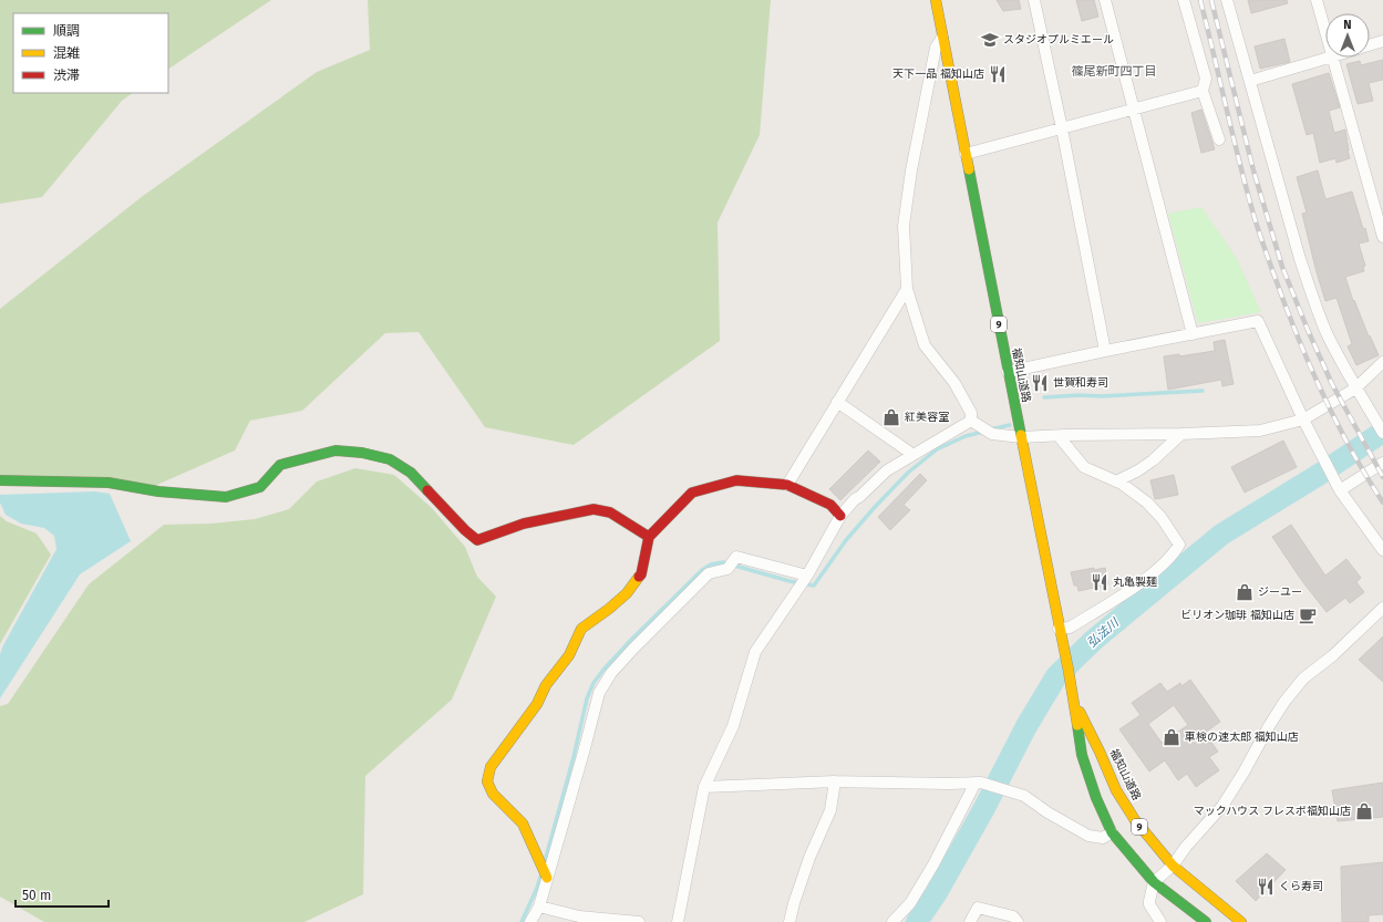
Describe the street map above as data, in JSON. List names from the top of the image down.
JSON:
{
  "streets": {
    "main road": ["9", "福知山道路"]
  },
  "districts": ["篠尾新町四丁目"],
  "water": ["弘法川"],
  "places": {
    "school or university": ["スタジオプルミエール"],
    "restaurant": [
      "天下一品 福知山店",
      "世賀和寿司",
      "丸亀製麺",
      "くら寿司"
    ],
    "shop": [
      "紅美容室",
      "ジーユー",
      "車検の速太郎 福知山店",
      "マックハウス フレスポ福知山店"
    ],
    "cafe": ["ビリオン珈琲 福知山店"]
  },
  "legend": ["順調", "混雑", "渋滞"],
  "scale_bar": "50 m",
  "north": "top"
}
